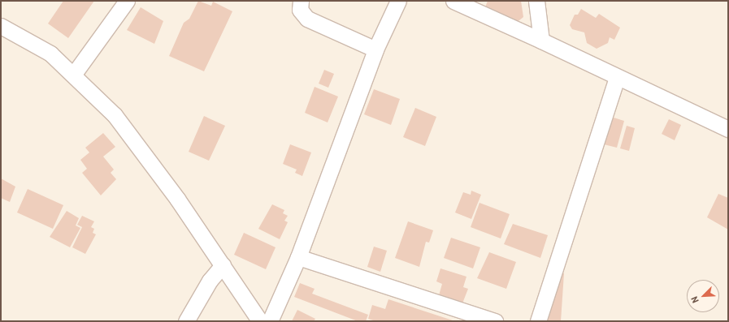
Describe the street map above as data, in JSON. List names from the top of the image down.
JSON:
{
  "north": "bottom left"
}
